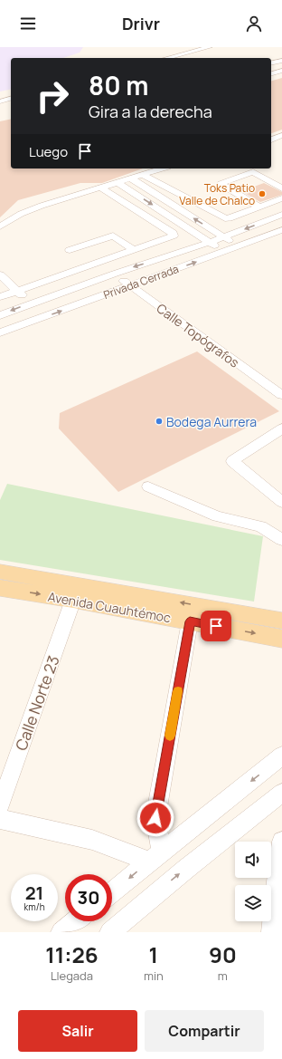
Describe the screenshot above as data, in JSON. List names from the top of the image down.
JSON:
{
  "streets": {
    "main road": ["Avenida Cuauhtémoc"],
    "street": ["Privada Cerrada", "Calle Topógrafos", "Calle Norte 23"]
  },
  "crossings": [
    ["Privada Cerrada", "Calle Topógrafos"],
    ["Avenida Cuauhtémoc", "Calle Norte 23"]
  ],
  "places": ["Toks Patio Valle de Chalco", "Bodega Aurrera"],
  "page": {
    "header": "Drivr",
    "turn": ["80 m", "Gira a la derecha"],
    "then": "Luego",
    "speed": "21 km/h",
    "limit": "30",
    "eta": [
      "11:26",
      "Llegada",
      "1",
      "min",
      "90",
      "m"
    ],
    "buttons": ["Salir", "Compartir"]
  }
}
